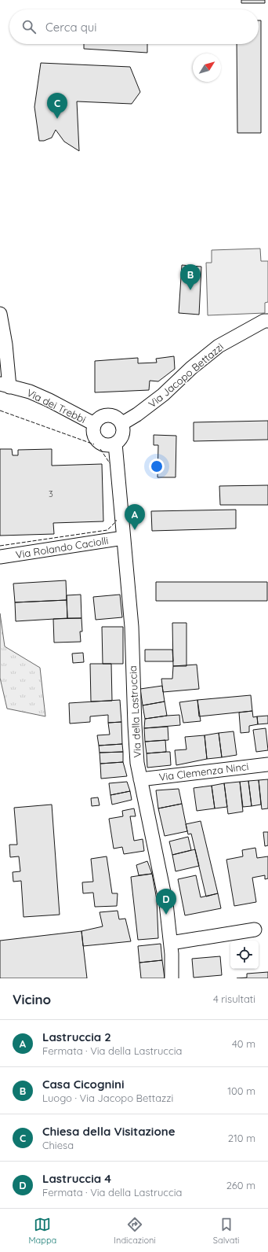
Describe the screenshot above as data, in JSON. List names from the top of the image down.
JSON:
{
  "streets": {
    "street": [
      "Via Jacopo Bettazzi",
      "Via dei Trebbi",
      "Via Rolando Caciolli",
      "Via della Lastruccia",
      "Via Clemenza Ninci"
    ]
  },
  "crossings": [
    ["Via Jacopo Bettazzi", "Via dei Trebbi"],
    ["Via Jacopo Bettazzi", "Via della Lastruccia"],
    ["Via dei Trebbi", "Via della Lastruccia"],
    ["Via Rolando Caciolli", "Via della Lastruccia"],
    ["Via della Lastruccia", "Via Clemenza Ninci"]
  ],
  "house_numbers": ["3"],
  "north": "top right",
  "page": {
    "search": "Cerca qui",
    "pins": [
      "C",
      "B",
      "A",
      "D"
    ],
    "heading": ["Vicino", "4 risultati"],
    "list": [
      {
        "mark": "A",
        "name": "Lastruccia 2",
        "note": "Fermata · Via della Lastruccia",
        "value": "40 m"
      },
      {
        "mark": "B",
        "name": "Casa Cicognini",
        "note": "Luogo · Via Jacopo Bettazzi",
        "value": "100 m"
      },
      {
        "mark": "C",
        "name": "Chiesa della Visitazione",
        "note": "Chiesa",
        "value": "210 m"
      },
      {
        "mark": "D",
        "name": "Lastruccia 4",
        "note": "Fermata · Via della Lastruccia",
        "value": "260 m"
      }
    ],
    "nav": ["Mappa", "Indicazioni", "Salvati"]
  }
}
